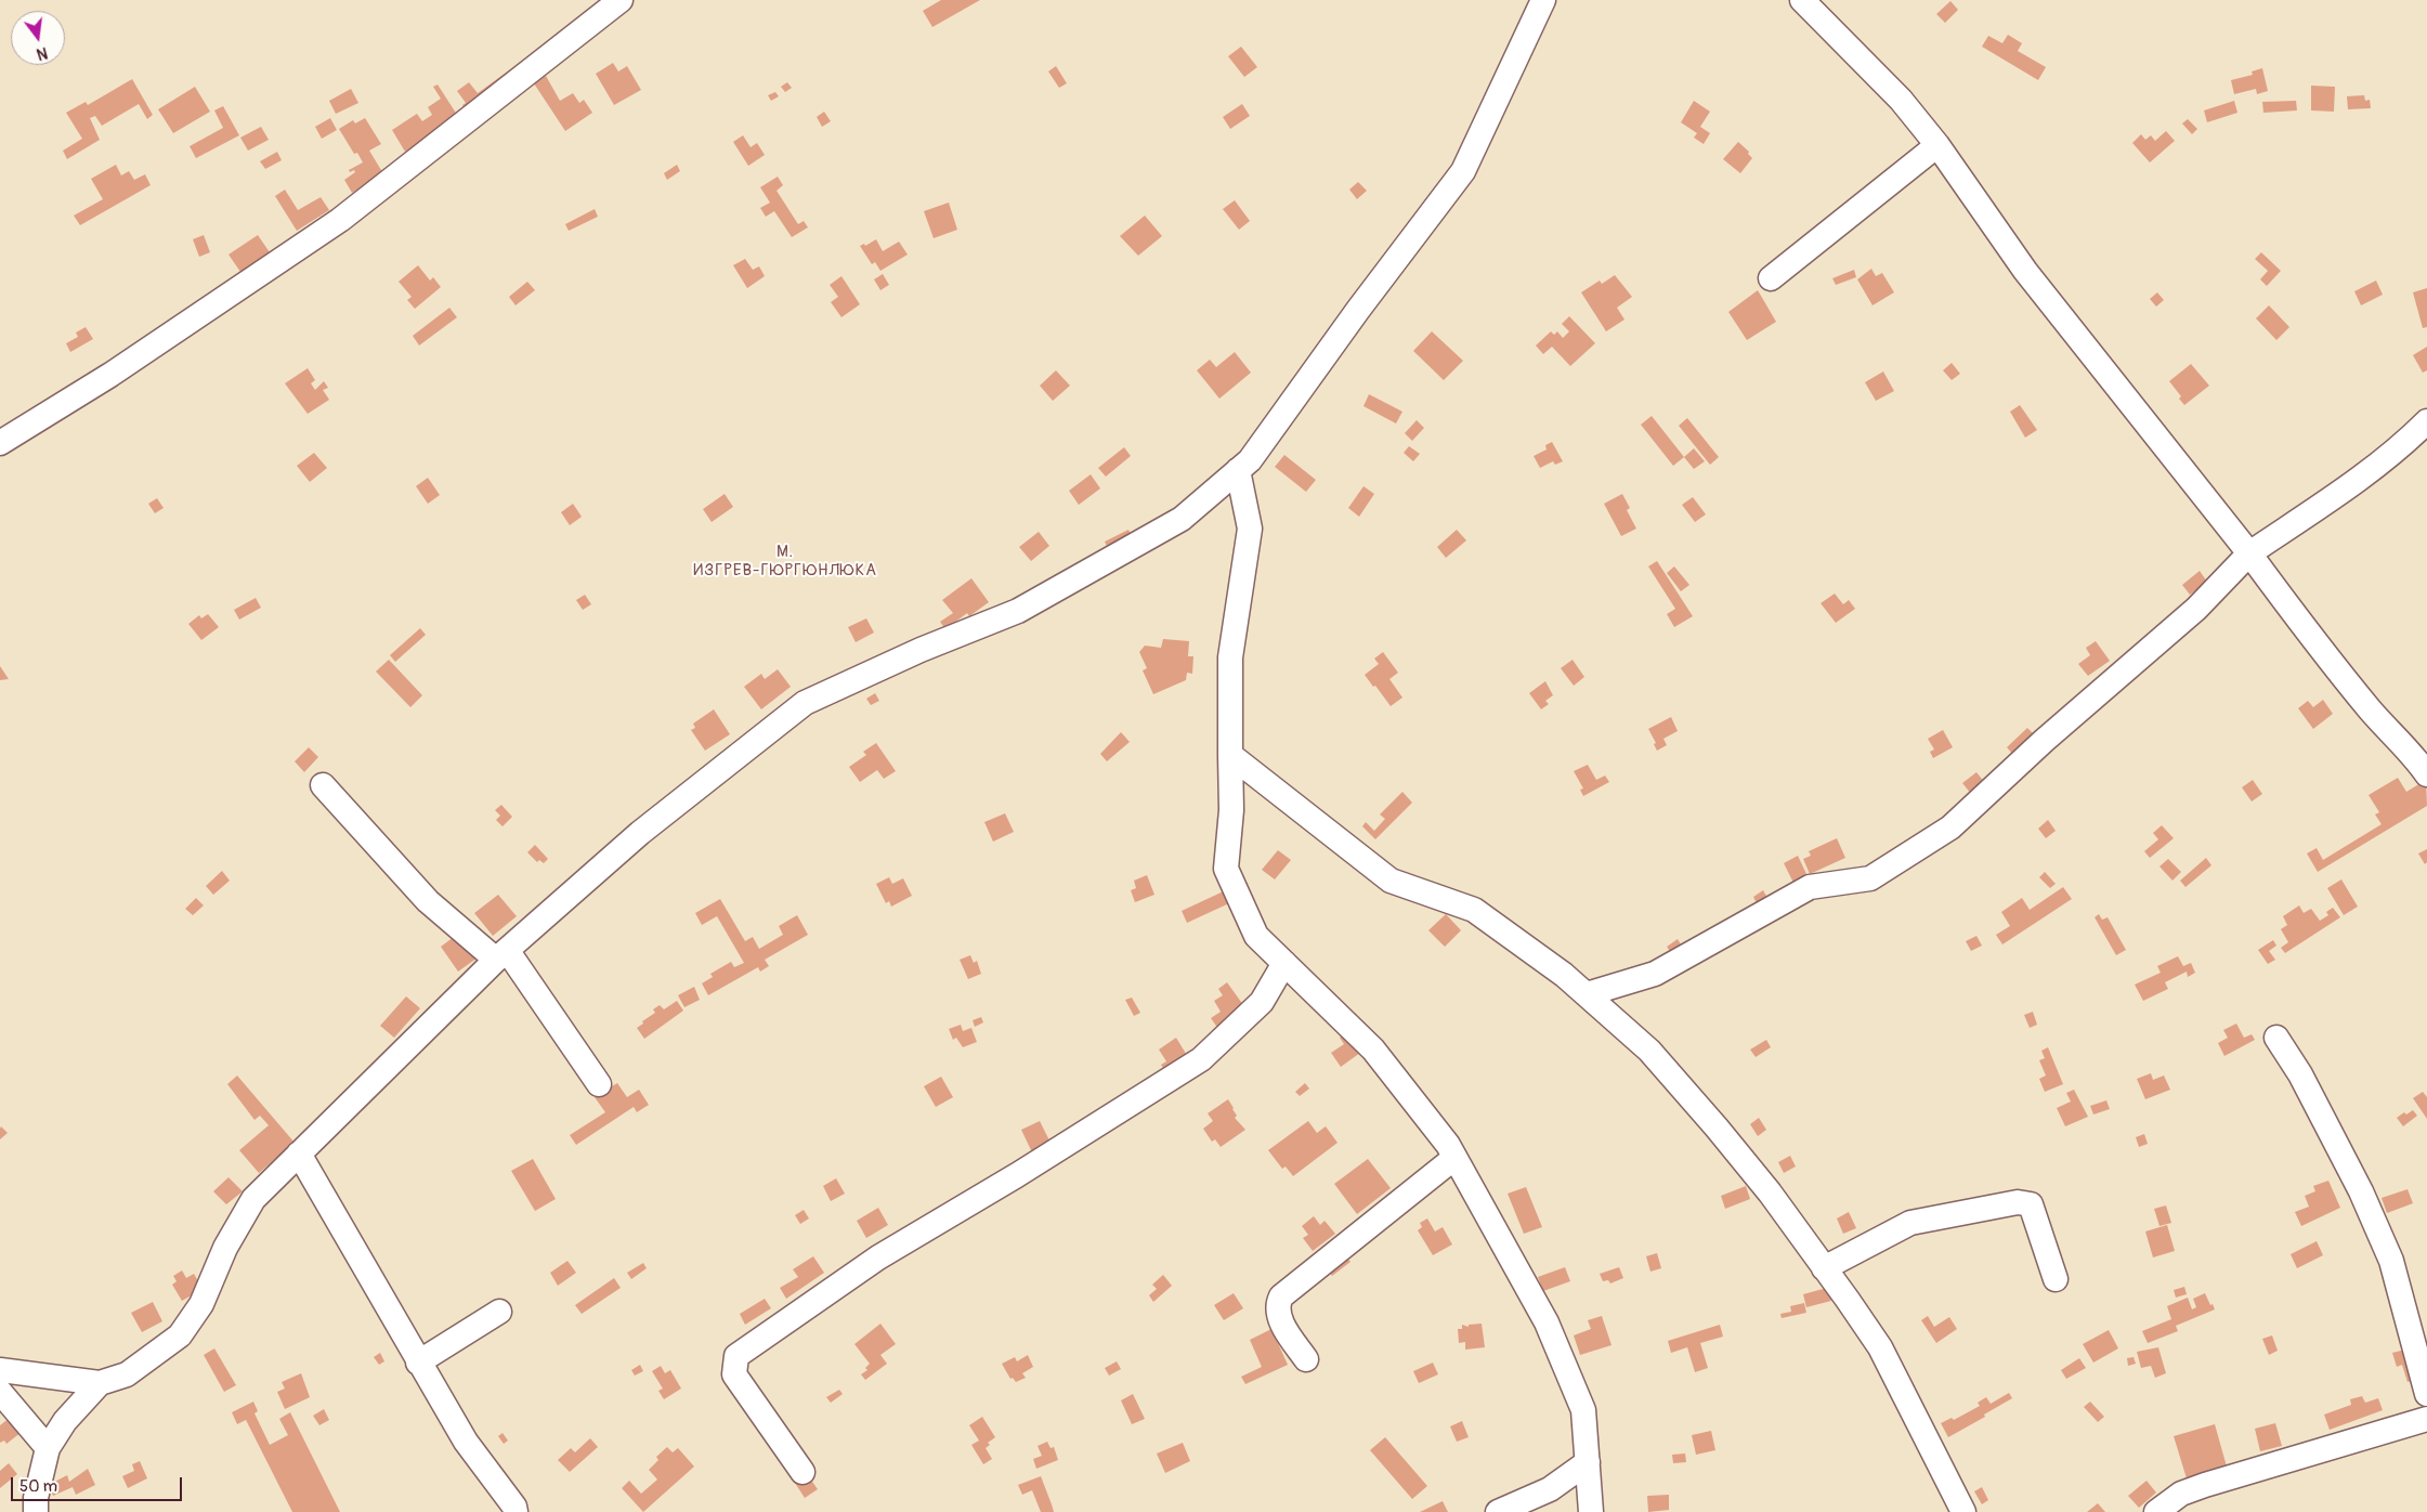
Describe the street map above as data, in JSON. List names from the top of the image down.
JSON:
{
  "districts": ["М. ИЗГРЕВ-ГЮРГЮНЛЮКА"],
  "scale_bar": "50 m",
  "north": "bottom"
}
